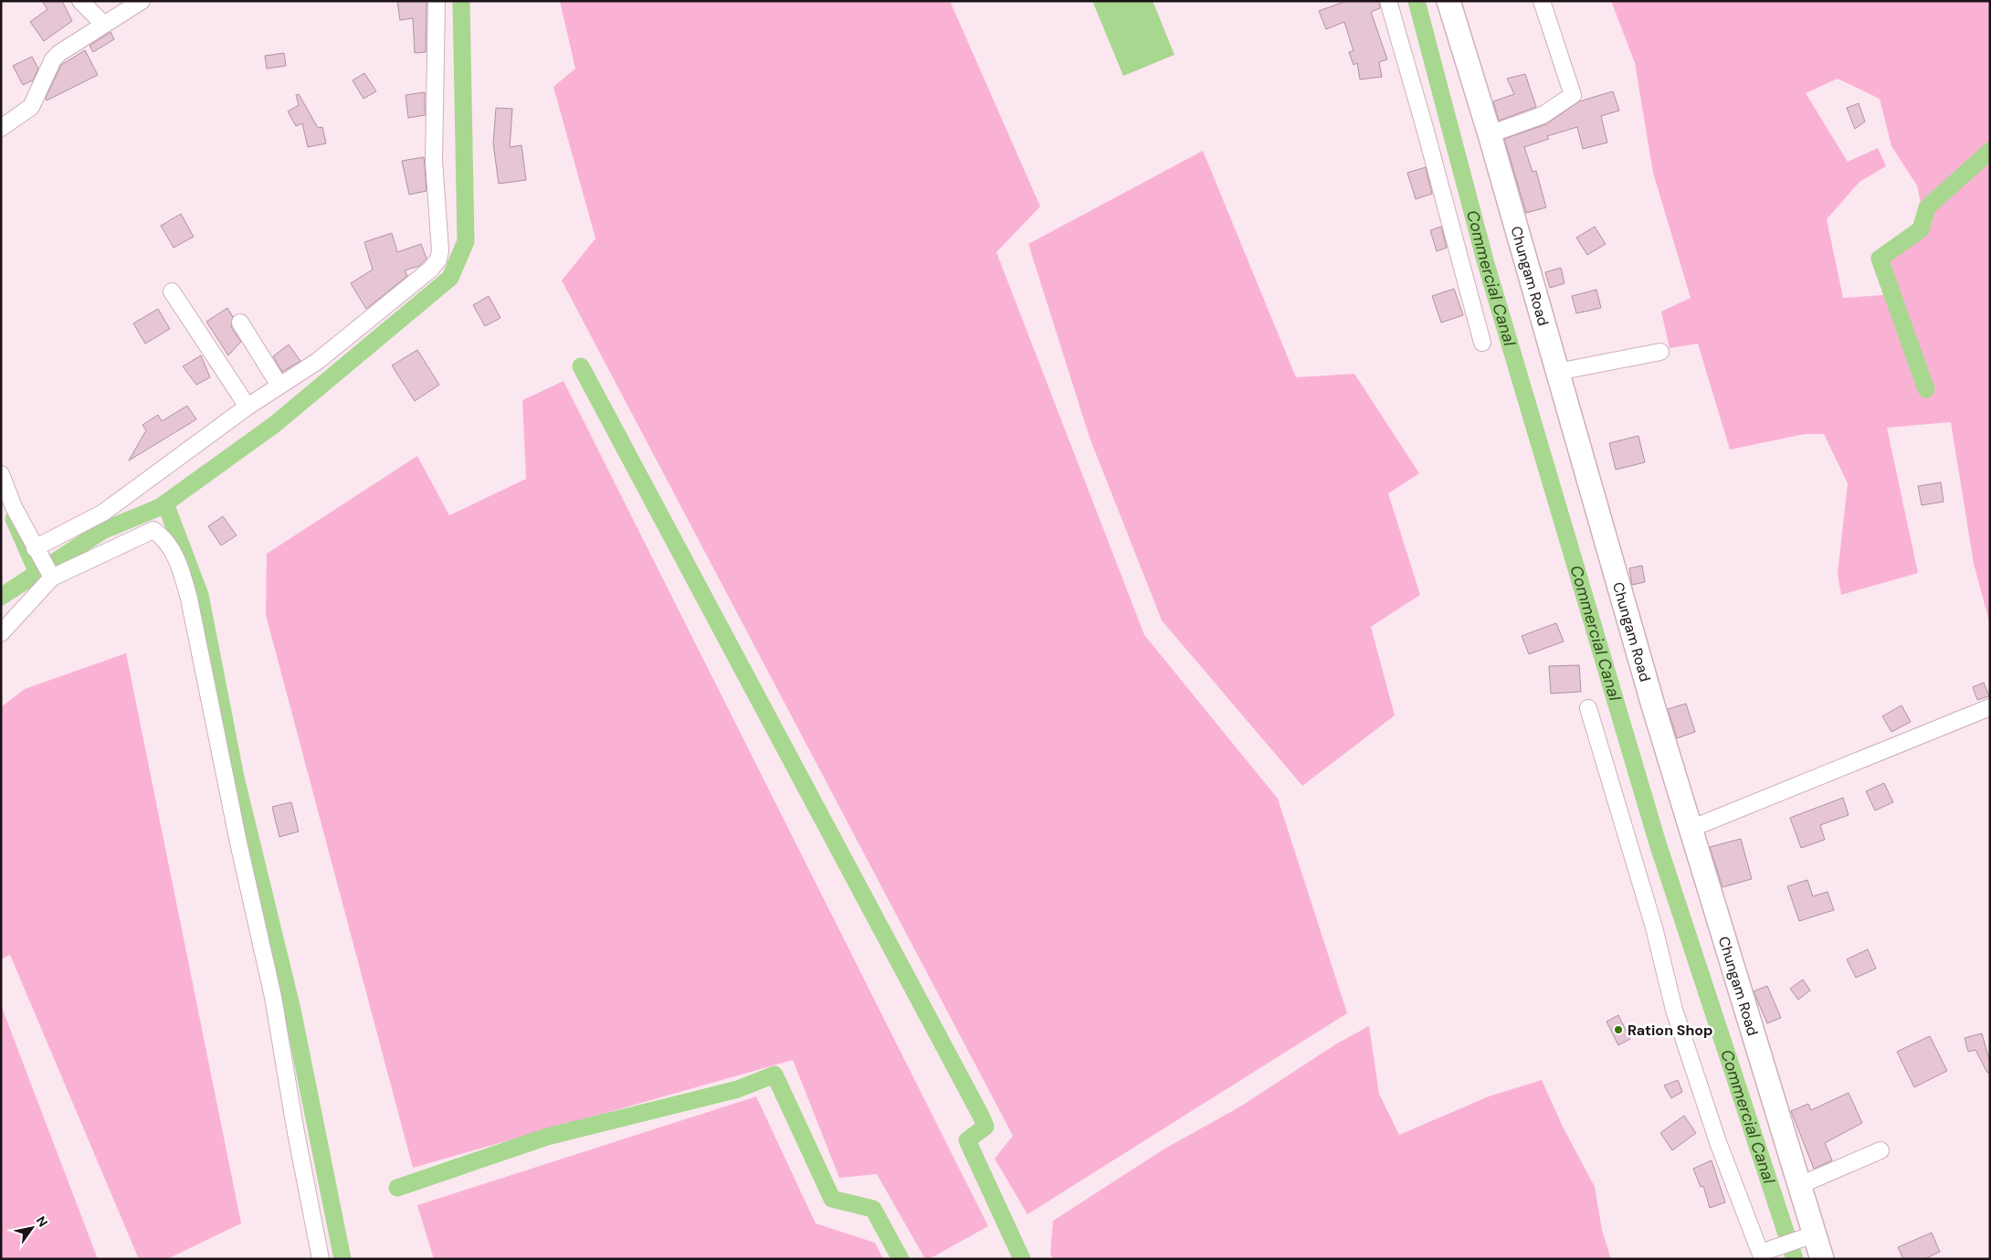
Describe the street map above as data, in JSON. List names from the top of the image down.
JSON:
{
  "streets": {
    "main road": ["Chungam Road"]
  },
  "water": ["Commercial Canal"],
  "places": ["Ration Shop"],
  "north": "top right"
}
